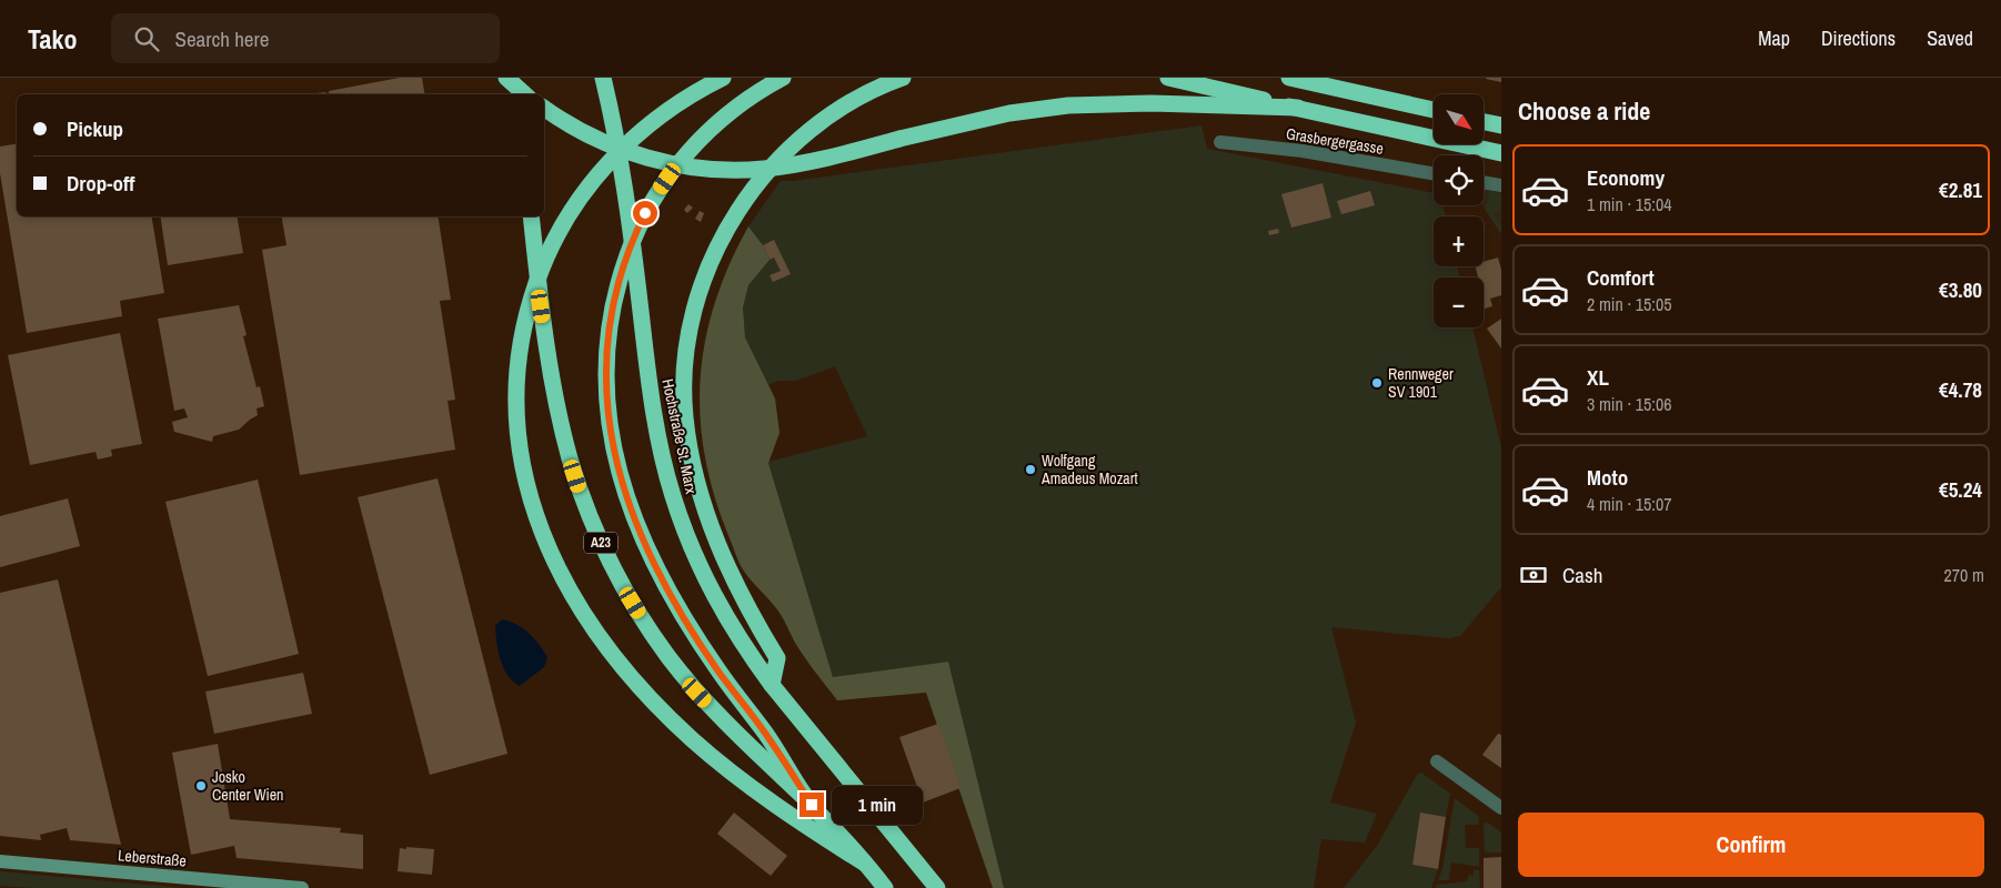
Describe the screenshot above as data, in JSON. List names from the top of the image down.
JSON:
{
  "streets": {
    "highway": ["Hochstraße St. Marx", "A23"],
    "street": ["Grasbergergasse", "Leberstraße"]
  },
  "places": ["Rennweger SV 1901", "Wolfgang Amadeus Mozart", "Josko Center Wien"],
  "north": "bottom right",
  "page": {
    "header": "Tako",
    "search": "Search here",
    "nav": ["Map", "Directions", "Saved"],
    "heading": "Choose a ride",
    "map_buttons": ["+", "−"],
    "banner": ["Pickup", "Drop-off"],
    "list": [
      {
        "name": "Economy",
        "note": "1 min · 15:04",
        "value": "€2.81"
      },
      {
        "name": "Comfort",
        "note": "2 min · 15:05",
        "value": "€3.80"
      },
      {
        "name": "XL",
        "note": "3 min · 15:06",
        "value": "€4.78"
      },
      {
        "name": "Moto",
        "note": "4 min · 15:07",
        "value": "€5.24"
      }
    ],
    "pay": ["Cash", "270 m"],
    "bubble": "1 min",
    "buttons": "Confirm"
  }
}
